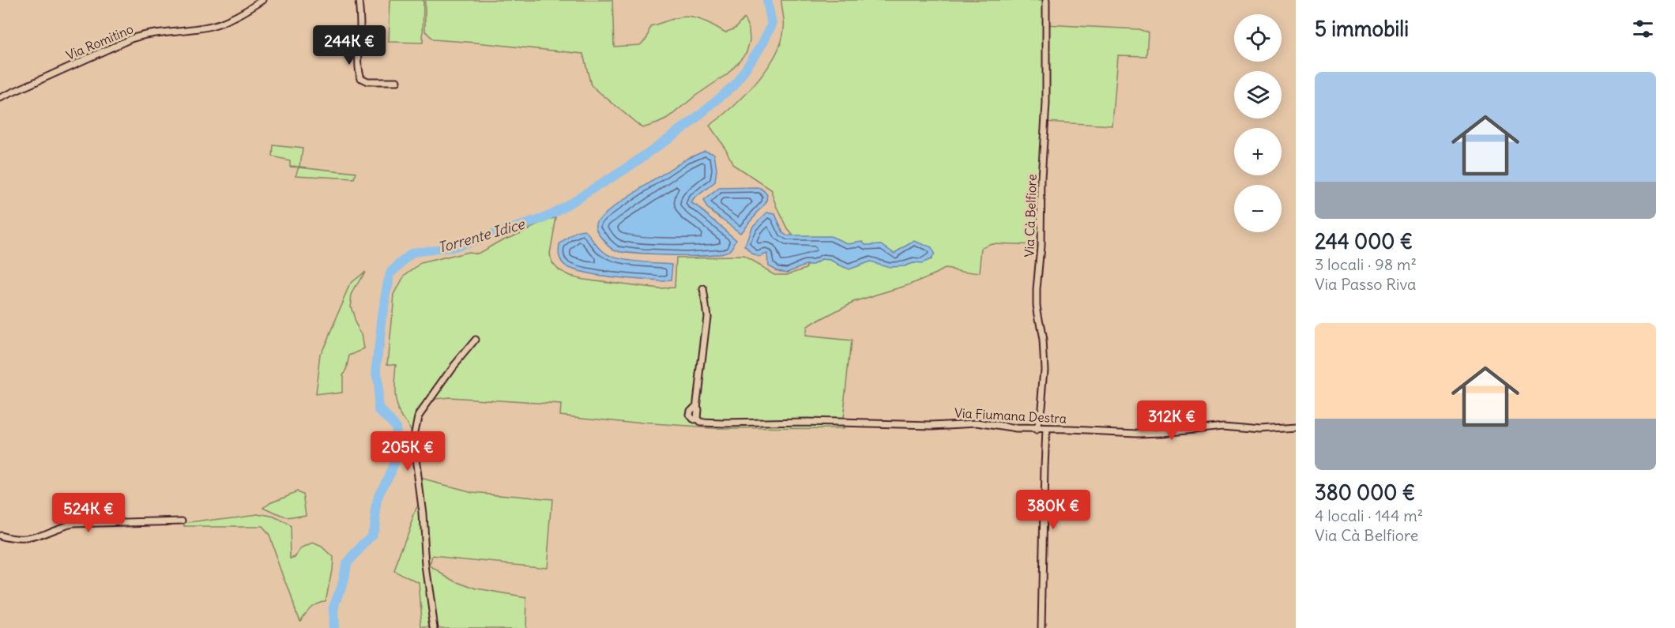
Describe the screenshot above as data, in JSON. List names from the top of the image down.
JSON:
{
  "streets": {
    "street": ["Via Romitino", "Via Cà Belfiore", "Via Fiumana Destra"]
  },
  "crossings": [
    ["Via Cà Belfiore", "Via Fiumana Destra"]
  ],
  "water": ["Torrente Idice"],
  "page": {
    "heading": "5 immobili",
    "map_buttons": ["+", "−"],
    "price": [
      "244K €",
      "312K €",
      "205K €",
      "380K €",
      "524K €"
    ],
    "list": [
      {
        "name": "244 000 €",
        "note": "3 locali · 98 m² · Via Passo Riva"
      },
      {
        "name": "380 000 €",
        "note": "4 locali · 144 m² · Via Cà Belfiore"
      }
    ]
  }
}
